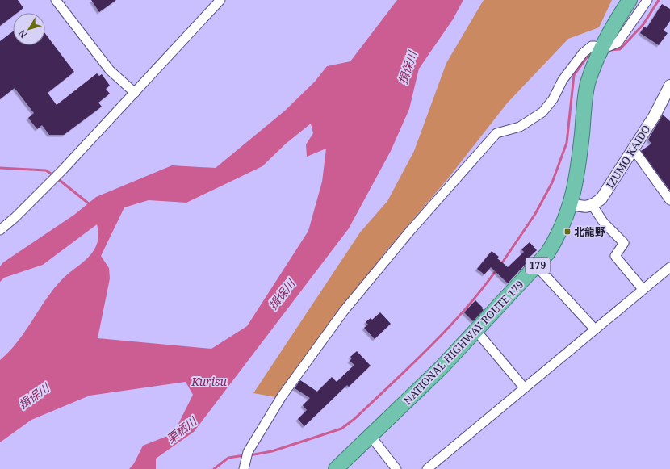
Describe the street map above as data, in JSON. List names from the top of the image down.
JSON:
{
  "streets": {
    "highway": ["179", "NATIONAL HIGHWAY ROUTE 179"],
    "street": ["IZUMO KAIDO"]
  },
  "water": ["揖保川", "Kurisu", "栗栖川"],
  "places": {
    "transit": ["北龍野"]
  },
  "north": "bottom left"
}
